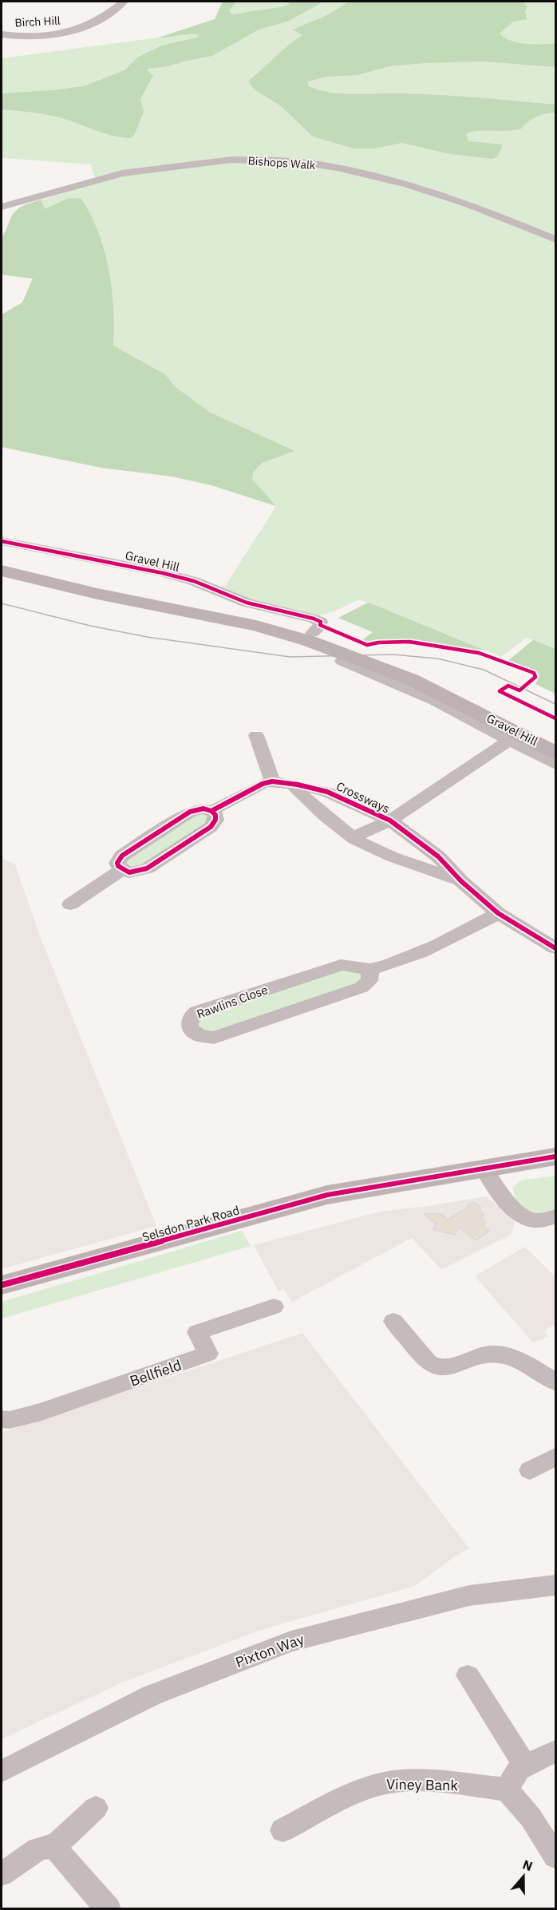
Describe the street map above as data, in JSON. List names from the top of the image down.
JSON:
{
  "streets": {
    "main road": ["Gravel Hill", "Selsdon Park Road"],
    "street": [
      "Birch Hill",
      "Bishops Walk",
      "Crossways",
      "Rawlins Close",
      "Bellfield",
      "Pixton Way",
      "Viney Bank"
    ]
  },
  "north": "top"
}
